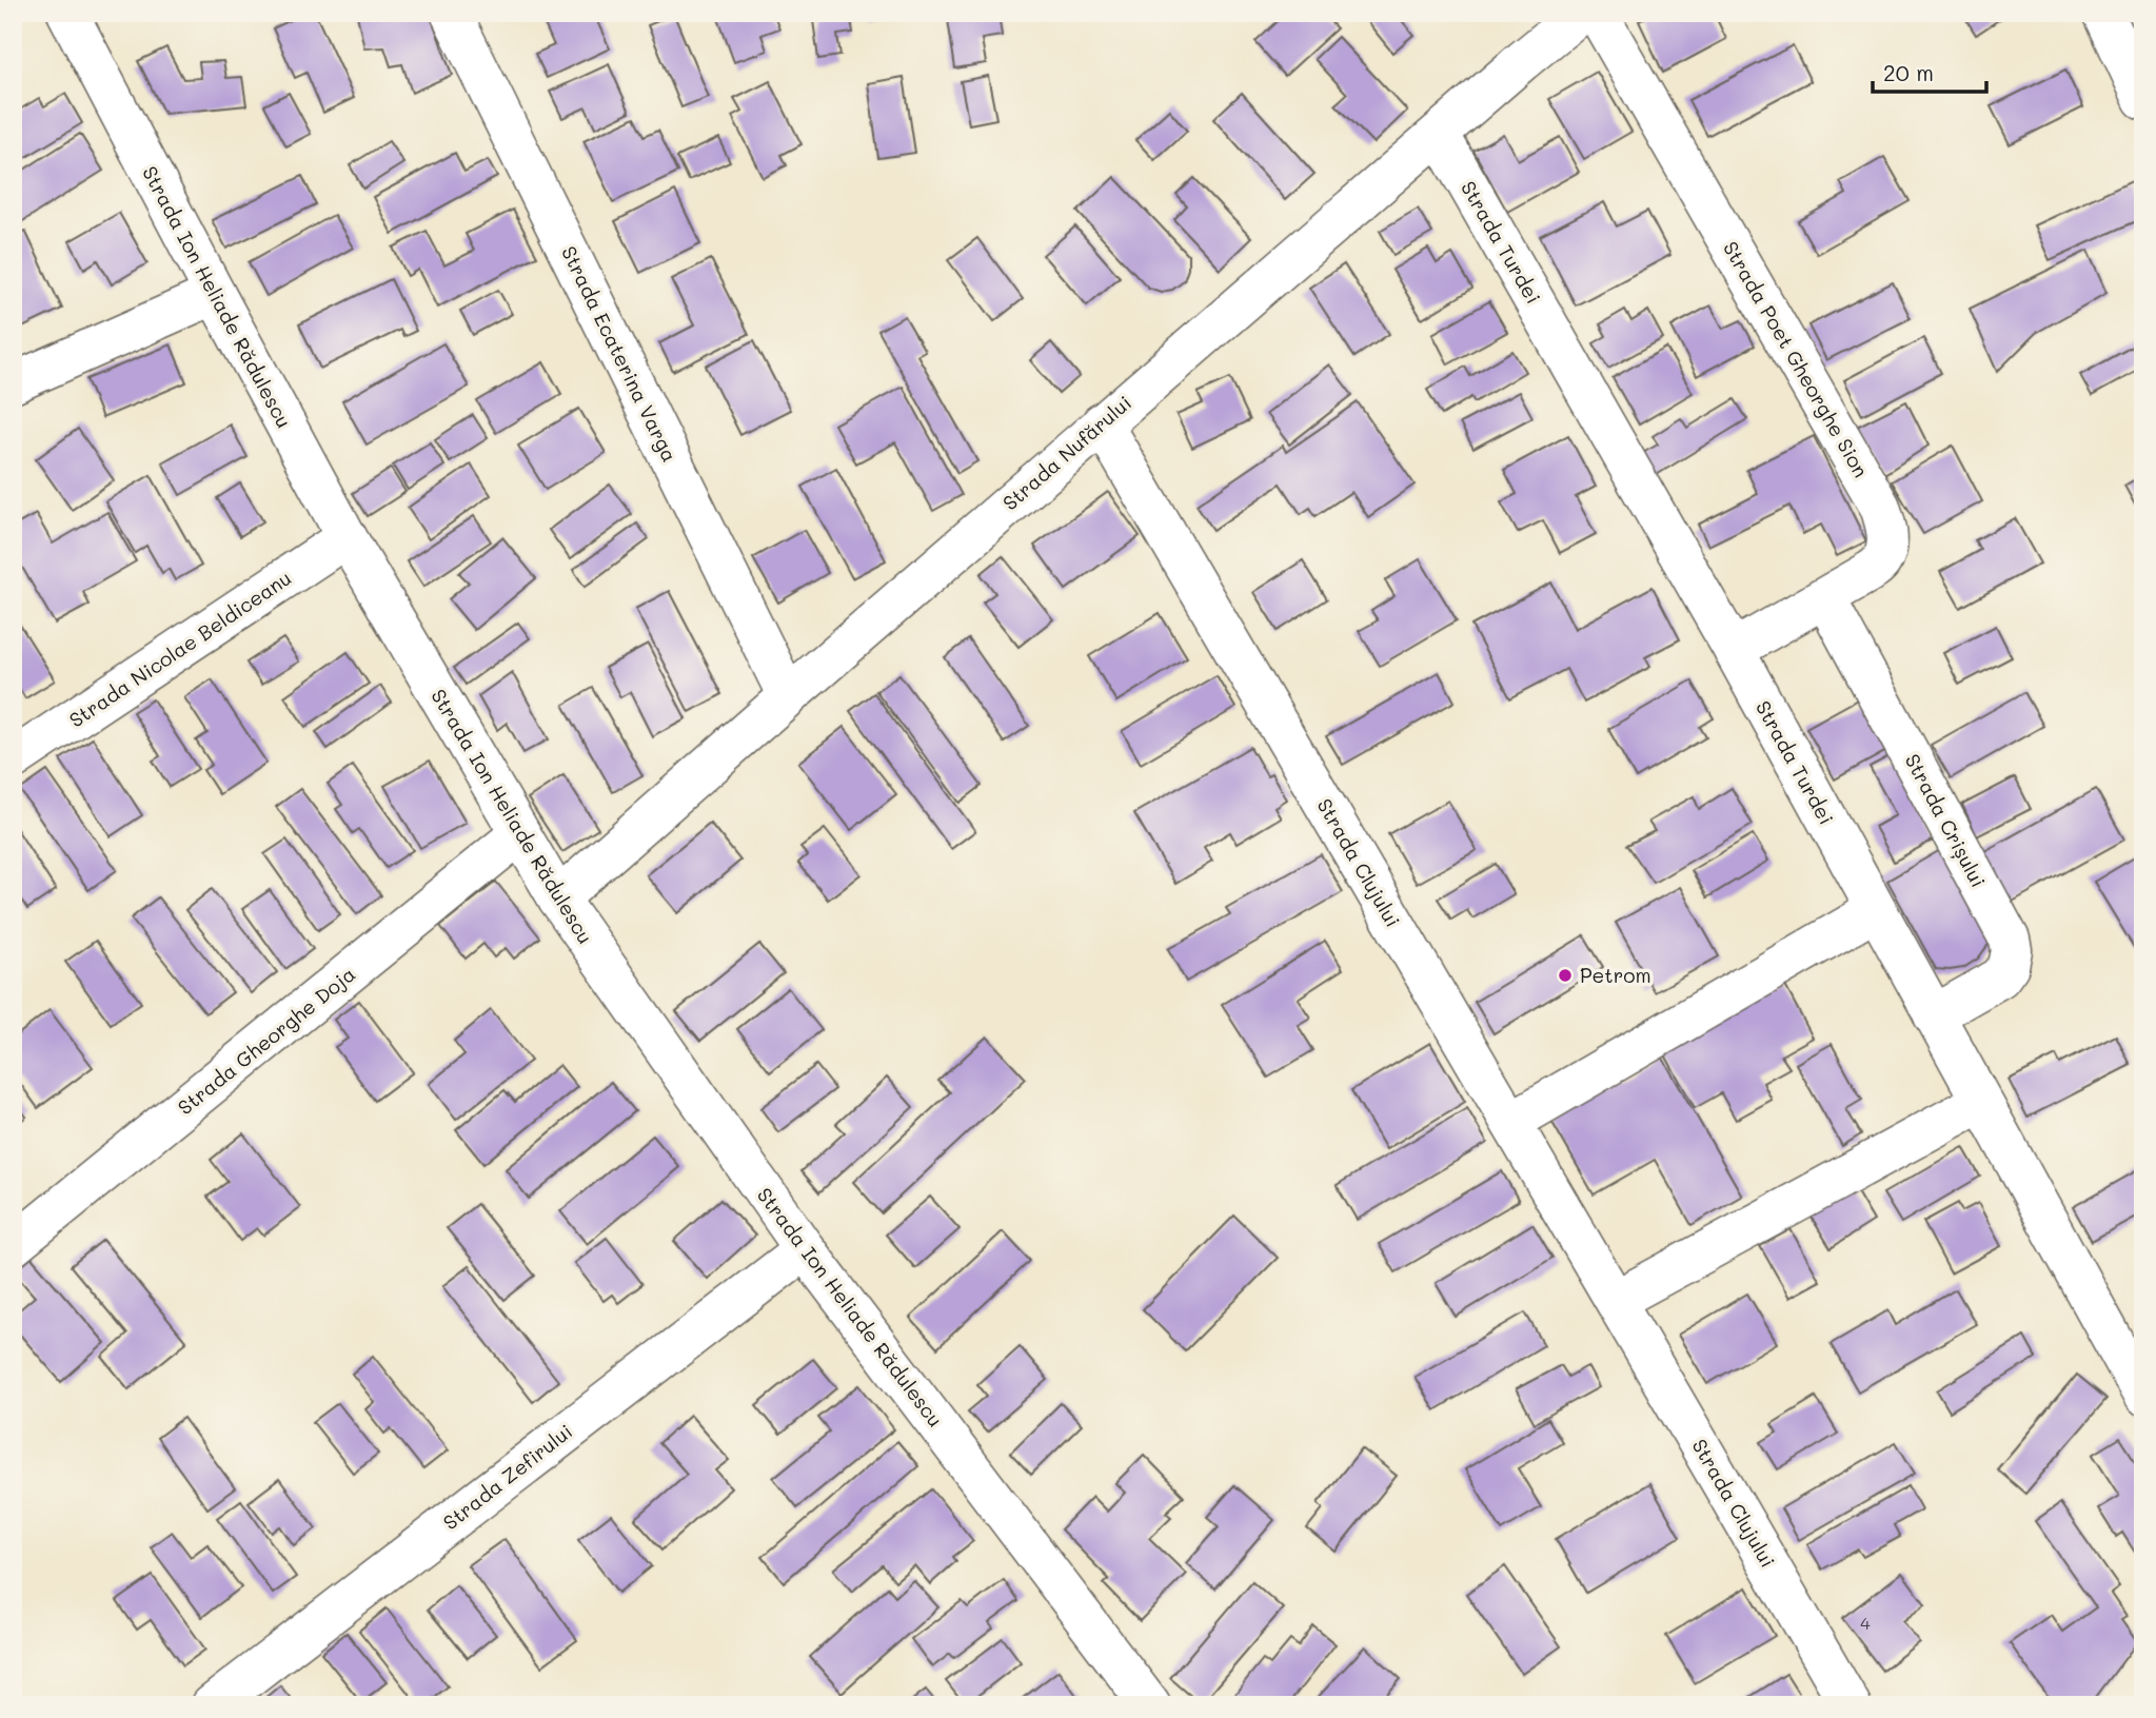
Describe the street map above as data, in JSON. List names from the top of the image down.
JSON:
{
  "streets": {
    "street": [
      "Strada Turdei",
      "Strada Ion Heliade Rădulescu",
      "Strada Ecaterina Varga",
      "Strada Poet Gheorghe Sion",
      "Strada Nufărului",
      "Strada Nicolae Beldiceanu",
      "Strada Crișului",
      "Strada Clujului",
      "Strada Gheorghe Doja",
      "Strada Zefirului"
    ]
  },
  "crossings": [
    ["Strada Turdei", "Strada Poet Gheorghe Sion"],
    ["Strada Turdei", "Strada Nufărului"],
    ["Strada Turdei", "Strada Crișului"],
    ["Strada Ion Heliade Rădulescu", "Strada Nufărului"],
    ["Strada Ion Heliade Rădulescu", "Strada Nicolae Beldiceanu"],
    ["Strada Ion Heliade Rădulescu", "Strada Gheorghe Doja"],
    ["Strada Ion Heliade Rădulescu", "Strada Zefirului"],
    ["Strada Ecaterina Varga", "Strada Nufărului"],
    ["Strada Poet Gheorghe Sion", "Strada Crișului"],
    ["Strada Nufărului", "Strada Clujului"]
  ],
  "places": ["Petrom"],
  "house_numbers": ["4"],
  "scale_bar": "20 m"
}
